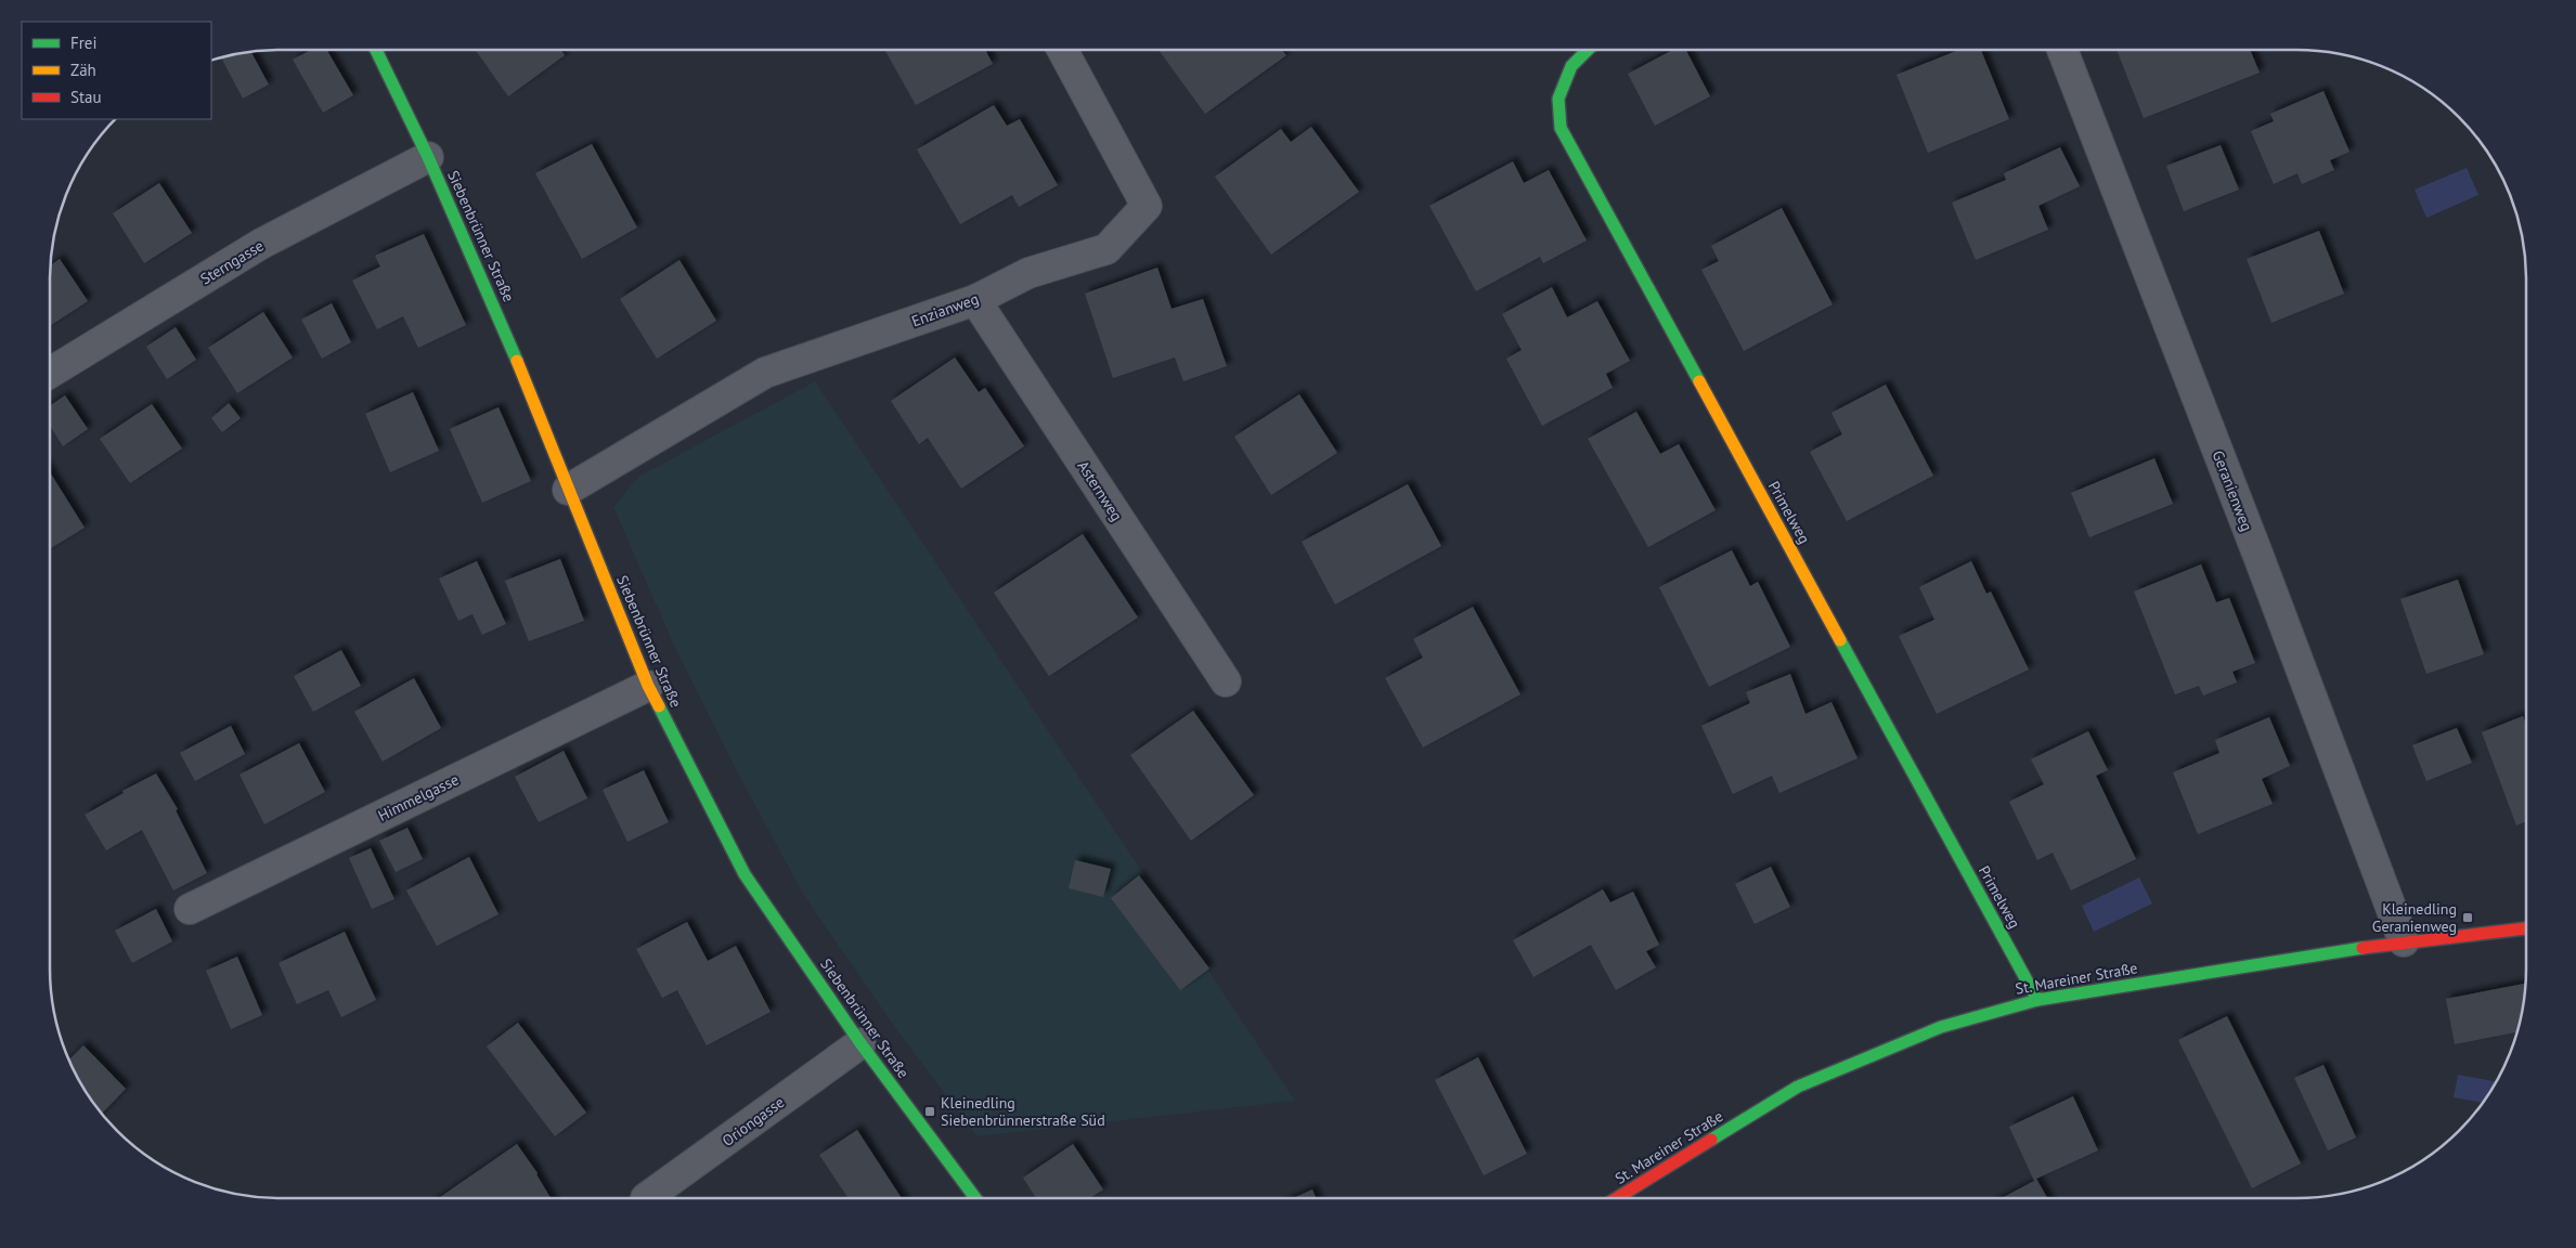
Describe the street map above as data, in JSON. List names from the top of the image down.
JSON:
{
  "streets": {
    "street": [
      "Siebenbrünner Straße",
      "Sterngasse",
      "Enzianweg",
      "Asternweg",
      "Geranienweg",
      "Primelweg",
      "Himmelgasse",
      "St. Mareiner Straße",
      "Oriongasse"
    ]
  },
  "crossings": [
    ["Siebenbrünner Straße", "Sterngasse"],
    ["Siebenbrünner Straße", "Enzianweg"],
    ["Siebenbrünner Straße", "Himmelgasse"],
    ["Siebenbrünner Straße", "Oriongasse"],
    ["Enzianweg", "Asternweg"],
    ["Geranienweg", "St. Mareiner Straße"],
    ["Primelweg", "St. Mareiner Straße"]
  ],
  "places": {
    "transit": ["Kleinedling Geranienweg", "Kleinedling Siebenbrünnerstraße Süd"]
  },
  "legend": ["Frei", "Zäh", "Stau"]
}
